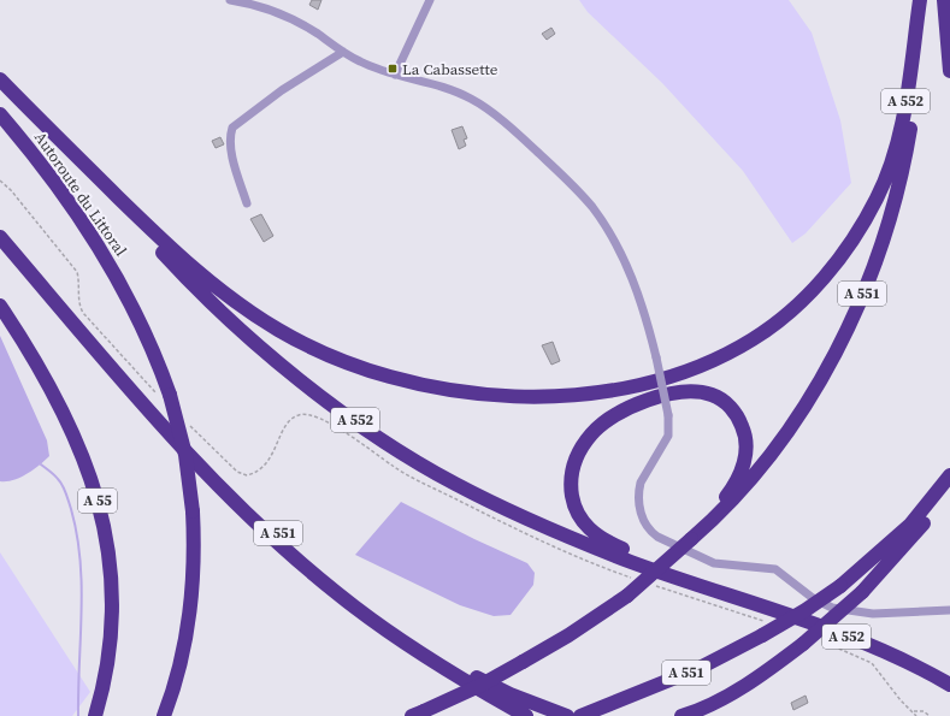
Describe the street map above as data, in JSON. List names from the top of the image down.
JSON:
{
  "streets": {
    "highway": [
      "A 552",
      "Autoroute du Littoral",
      "A 551",
      "A 55"
    ]
  },
  "crossings": [
    ["A 552", "A 551"]
  ],
  "places": {
    "transit": ["La Cabassette"]
  }
}
